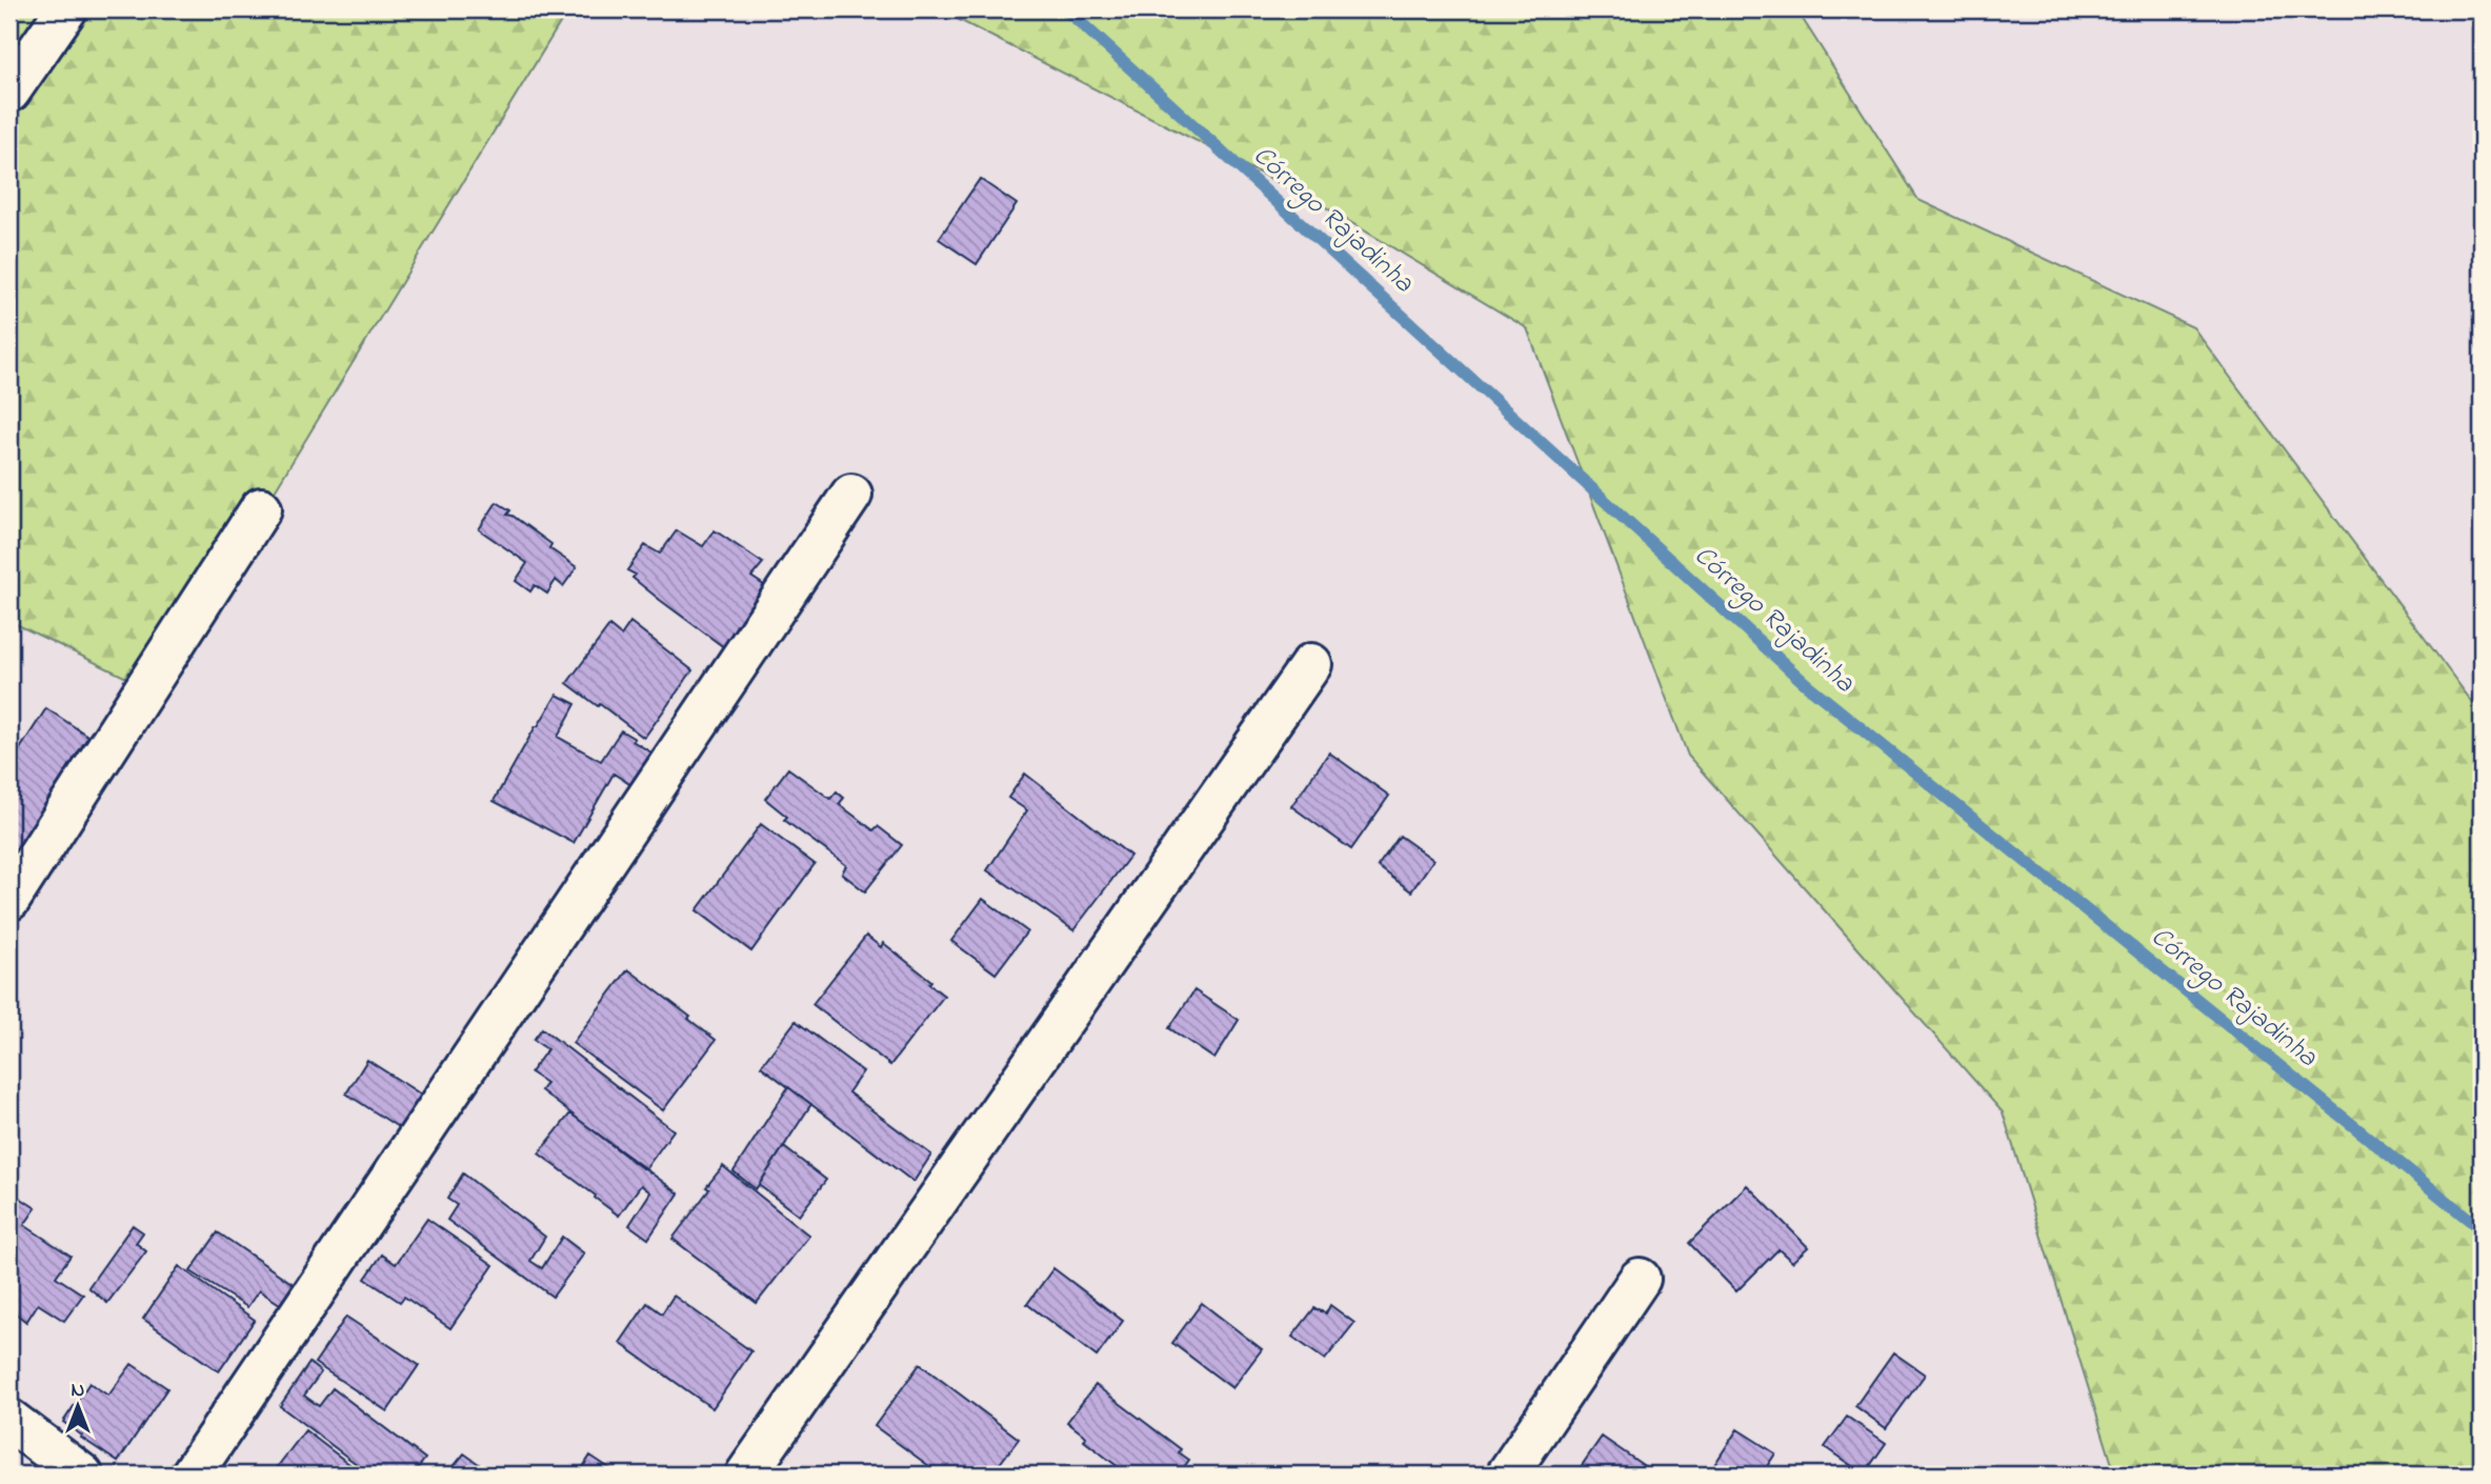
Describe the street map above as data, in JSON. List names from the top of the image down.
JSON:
{
  "water": ["Córrego Rajadinha"],
  "north": "top"
}
